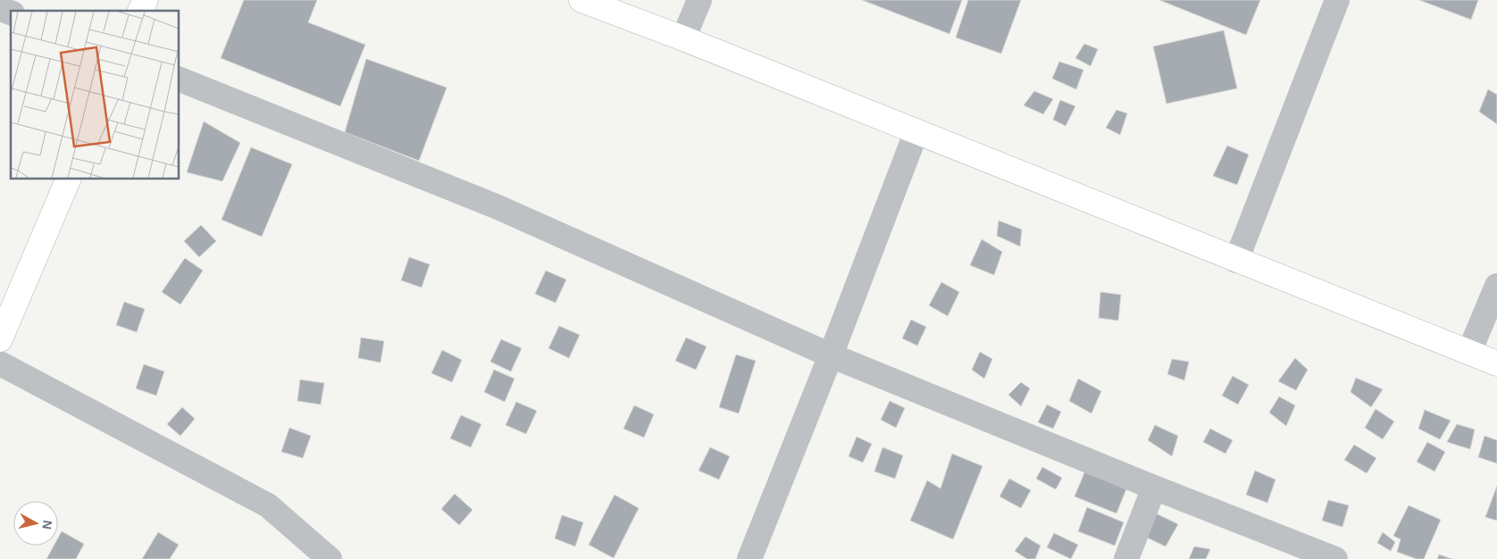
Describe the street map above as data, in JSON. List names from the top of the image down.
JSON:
{
  "north": "right"
}
